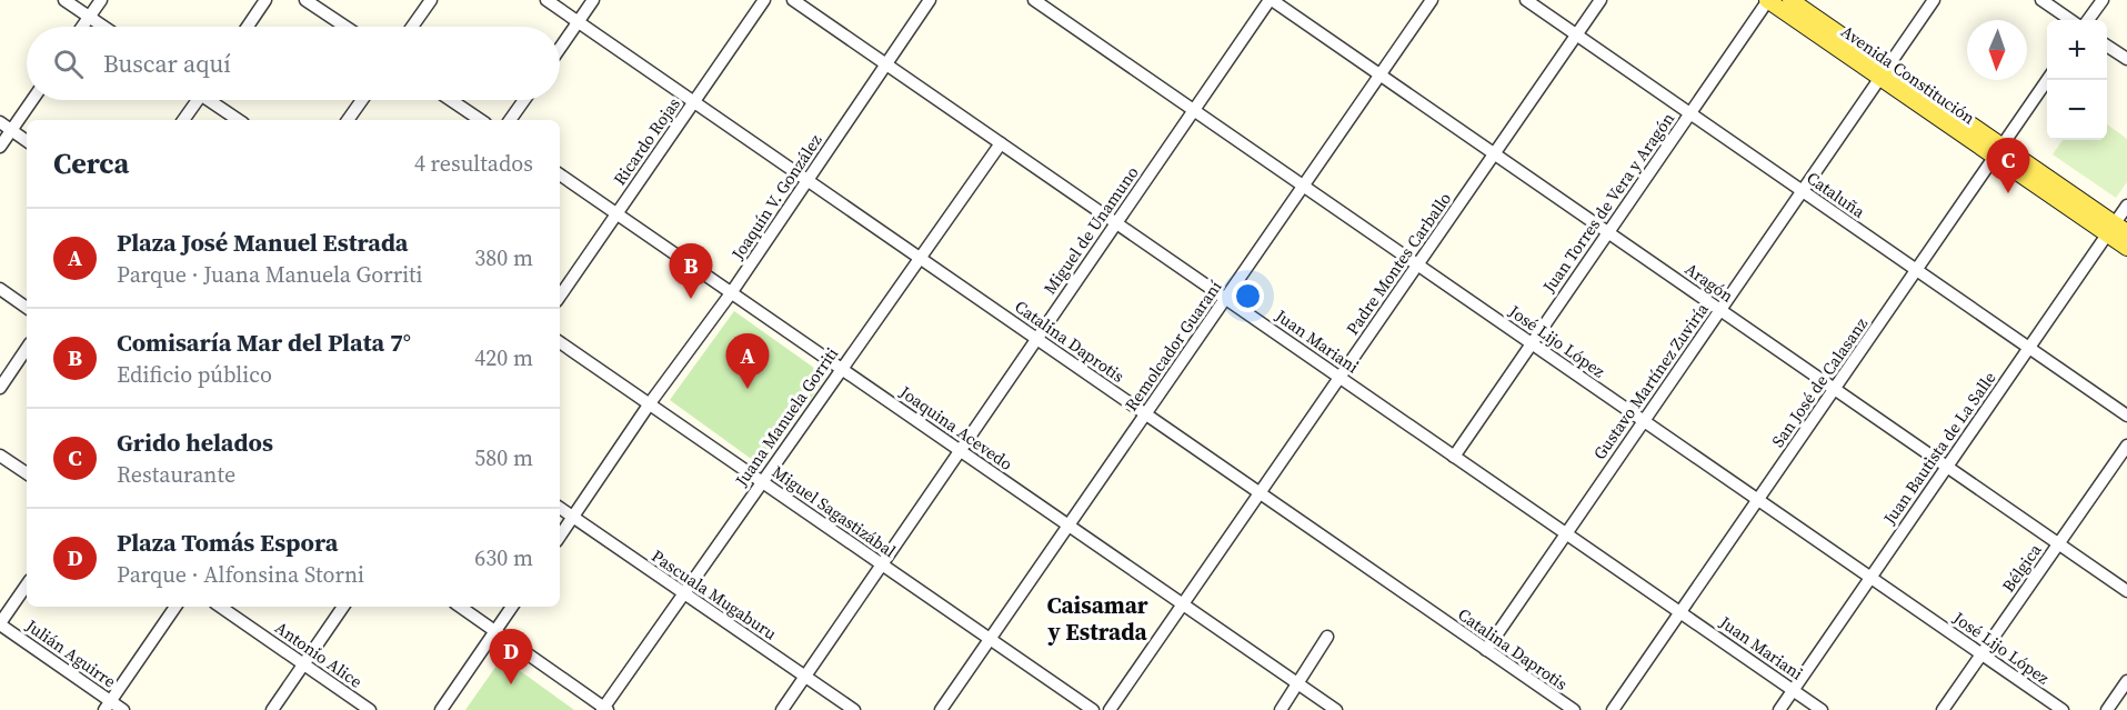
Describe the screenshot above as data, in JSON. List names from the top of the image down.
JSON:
{
  "streets": {
    "main road": ["Avenida Constitución"],
    "street": [
      "Ricardo Rojas",
      "Cataluña",
      "Joaquín V. González",
      "Juan Torres de Vera y Aragón",
      "Miguel de Unamuno",
      "Padre Montes Carballo",
      "Aragón",
      "Catalina Daprotis",
      "Juan Mariani",
      "José Lijo López",
      "Remolcador Guaraní",
      "Gustavo Martínez Zuviría",
      "San José de Calasanz",
      "Juana Manuela Gorriti",
      "Joaquina Acevedo",
      "Juan Bautista de La Salle",
      "Miguel Sagastizábal",
      "Bélgica",
      "Pascuala Mugaburu",
      "Julián Aguirre",
      "Antonio Alice"
    ]
  },
  "crossings": [
    ["Avenida Constitución", "Juan Torres de Vera y Aragón"],
    ["Avenida Constitución", "Gustavo Martínez Zuviría"],
    ["Avenida Constitución", "San José de Calasanz"],
    ["Avenida Constitución", "Juan Bautista de La Salle"],
    ["Ricardo Rojas", "Catalina Daprotis"],
    ["Ricardo Rojas", "Joaquina Acevedo"],
    ["Cataluña", "Juan Torres de Vera y Aragón"],
    ["Cataluña", "Padre Montes Carballo"],
    ["Cataluña", "Gustavo Martínez Zuviría"],
    ["Cataluña", "San José de Calasanz"],
    ["Cataluña", "Juan Bautista de La Salle"],
    ["Joaquín V. González", "Catalina Daprotis"],
    ["Joaquín V. González", "Juan Mariani"],
    ["Joaquín V. González", "Joaquina Acevedo"],
    ["Joaquín V. González", "Miguel Sagastizábal"],
    ["Joaquín V. González", "Pascuala Mugaburu"],
    ["Juan Torres de Vera y Aragón", "Aragón"],
    ["Juan Torres de Vera y Aragón", "Juan Mariani"],
    ["Juan Torres de Vera y Aragón", "José Lijo López"],
    ["Miguel de Unamuno", "Aragón"],
    ["Miguel de Unamuno", "Catalina Daprotis"],
    ["Miguel de Unamuno", "Juan Mariani"],
    ["Miguel de Unamuno", "José Lijo López"],
    ["Miguel de Unamuno", "Joaquina Acevedo"],
    ["Miguel de Unamuno", "Miguel Sagastizábal"],
    ["Miguel de Unamuno", "Pascuala Mugaburu"],
    ["Padre Montes Carballo", "Aragón"],
    ["Padre Montes Carballo", "Catalina Daprotis"],
    ["Padre Montes Carballo", "Juan Mariani"],
    ["Padre Montes Carballo", "José Lijo López"],
    ["Padre Montes Carballo", "Joaquina Acevedo"],
    ["Aragón", "Remolcador Guaraní"],
    ["Aragón", "Gustavo Martínez Zuviría"],
    ["Aragón", "San José de Calasanz"],
    ["Aragón", "Juan Bautista de La Salle"],
    ["Aragón", "Bélgica"],
    ["Catalina Daprotis", "Remolcador Guaraní"],
    ["Catalina Daprotis", "Gustavo Martínez Zuviría"],
    ["Catalina Daprotis", "Juana Manuela Gorriti"],
    ["Juan Mariani", "Remolcador Guaraní"],
    ["Juan Mariani", "Gustavo Martínez Zuviría"],
    ["Juan Mariani", "San José de Calasanz"],
    ["Juan Mariani", "Juana Manuela Gorriti"],
    ["Juan Mariani", "Juan Bautista de La Salle"],
    ["José Lijo López", "Remolcador Guaraní"],
    ["José Lijo López", "Gustavo Martínez Zuviría"],
    ["José Lijo López", "San José de Calasanz"],
    ["José Lijo López", "Juan Bautista de La Salle"],
    ["José Lijo López", "Bélgica"],
    ["Remolcador Guaraní", "Joaquina Acevedo"],
    ["Remolcador Guaraní", "Miguel Sagastizábal"],
    ["Juana Manuela Gorriti", "Joaquina Acevedo"],
    ["Juana Manuela Gorriti", "Miguel Sagastizábal"],
    ["Juana Manuela Gorriti", "Pascuala Mugaburu"]
  ],
  "districts": ["Caisamar y Estrada"],
  "north": "bottom",
  "page": {
    "map_buttons": ["+", "−"],
    "search": "Buscar aquí",
    "heading": ["Cerca", "4 resultados"],
    "pins": [
      "C",
      "B",
      "A",
      "D"
    ],
    "list": [
      {
        "mark": "A",
        "name": "Plaza José Manuel Estrada",
        "note": "Parque · Juana Manuela Gorriti",
        "value": "380 m"
      },
      {
        "mark": "B",
        "name": "Comisaría Mar del Plata 7°",
        "note": "Edificio público",
        "value": "420 m"
      },
      {
        "mark": "C",
        "name": "Grido helados",
        "note": "Restaurante",
        "value": "580 m"
      },
      {
        "mark": "D",
        "name": "Plaza Tomás Espora",
        "note": "Parque · Alfonsina Storni",
        "value": "630 m"
      }
    ]
  }
}
